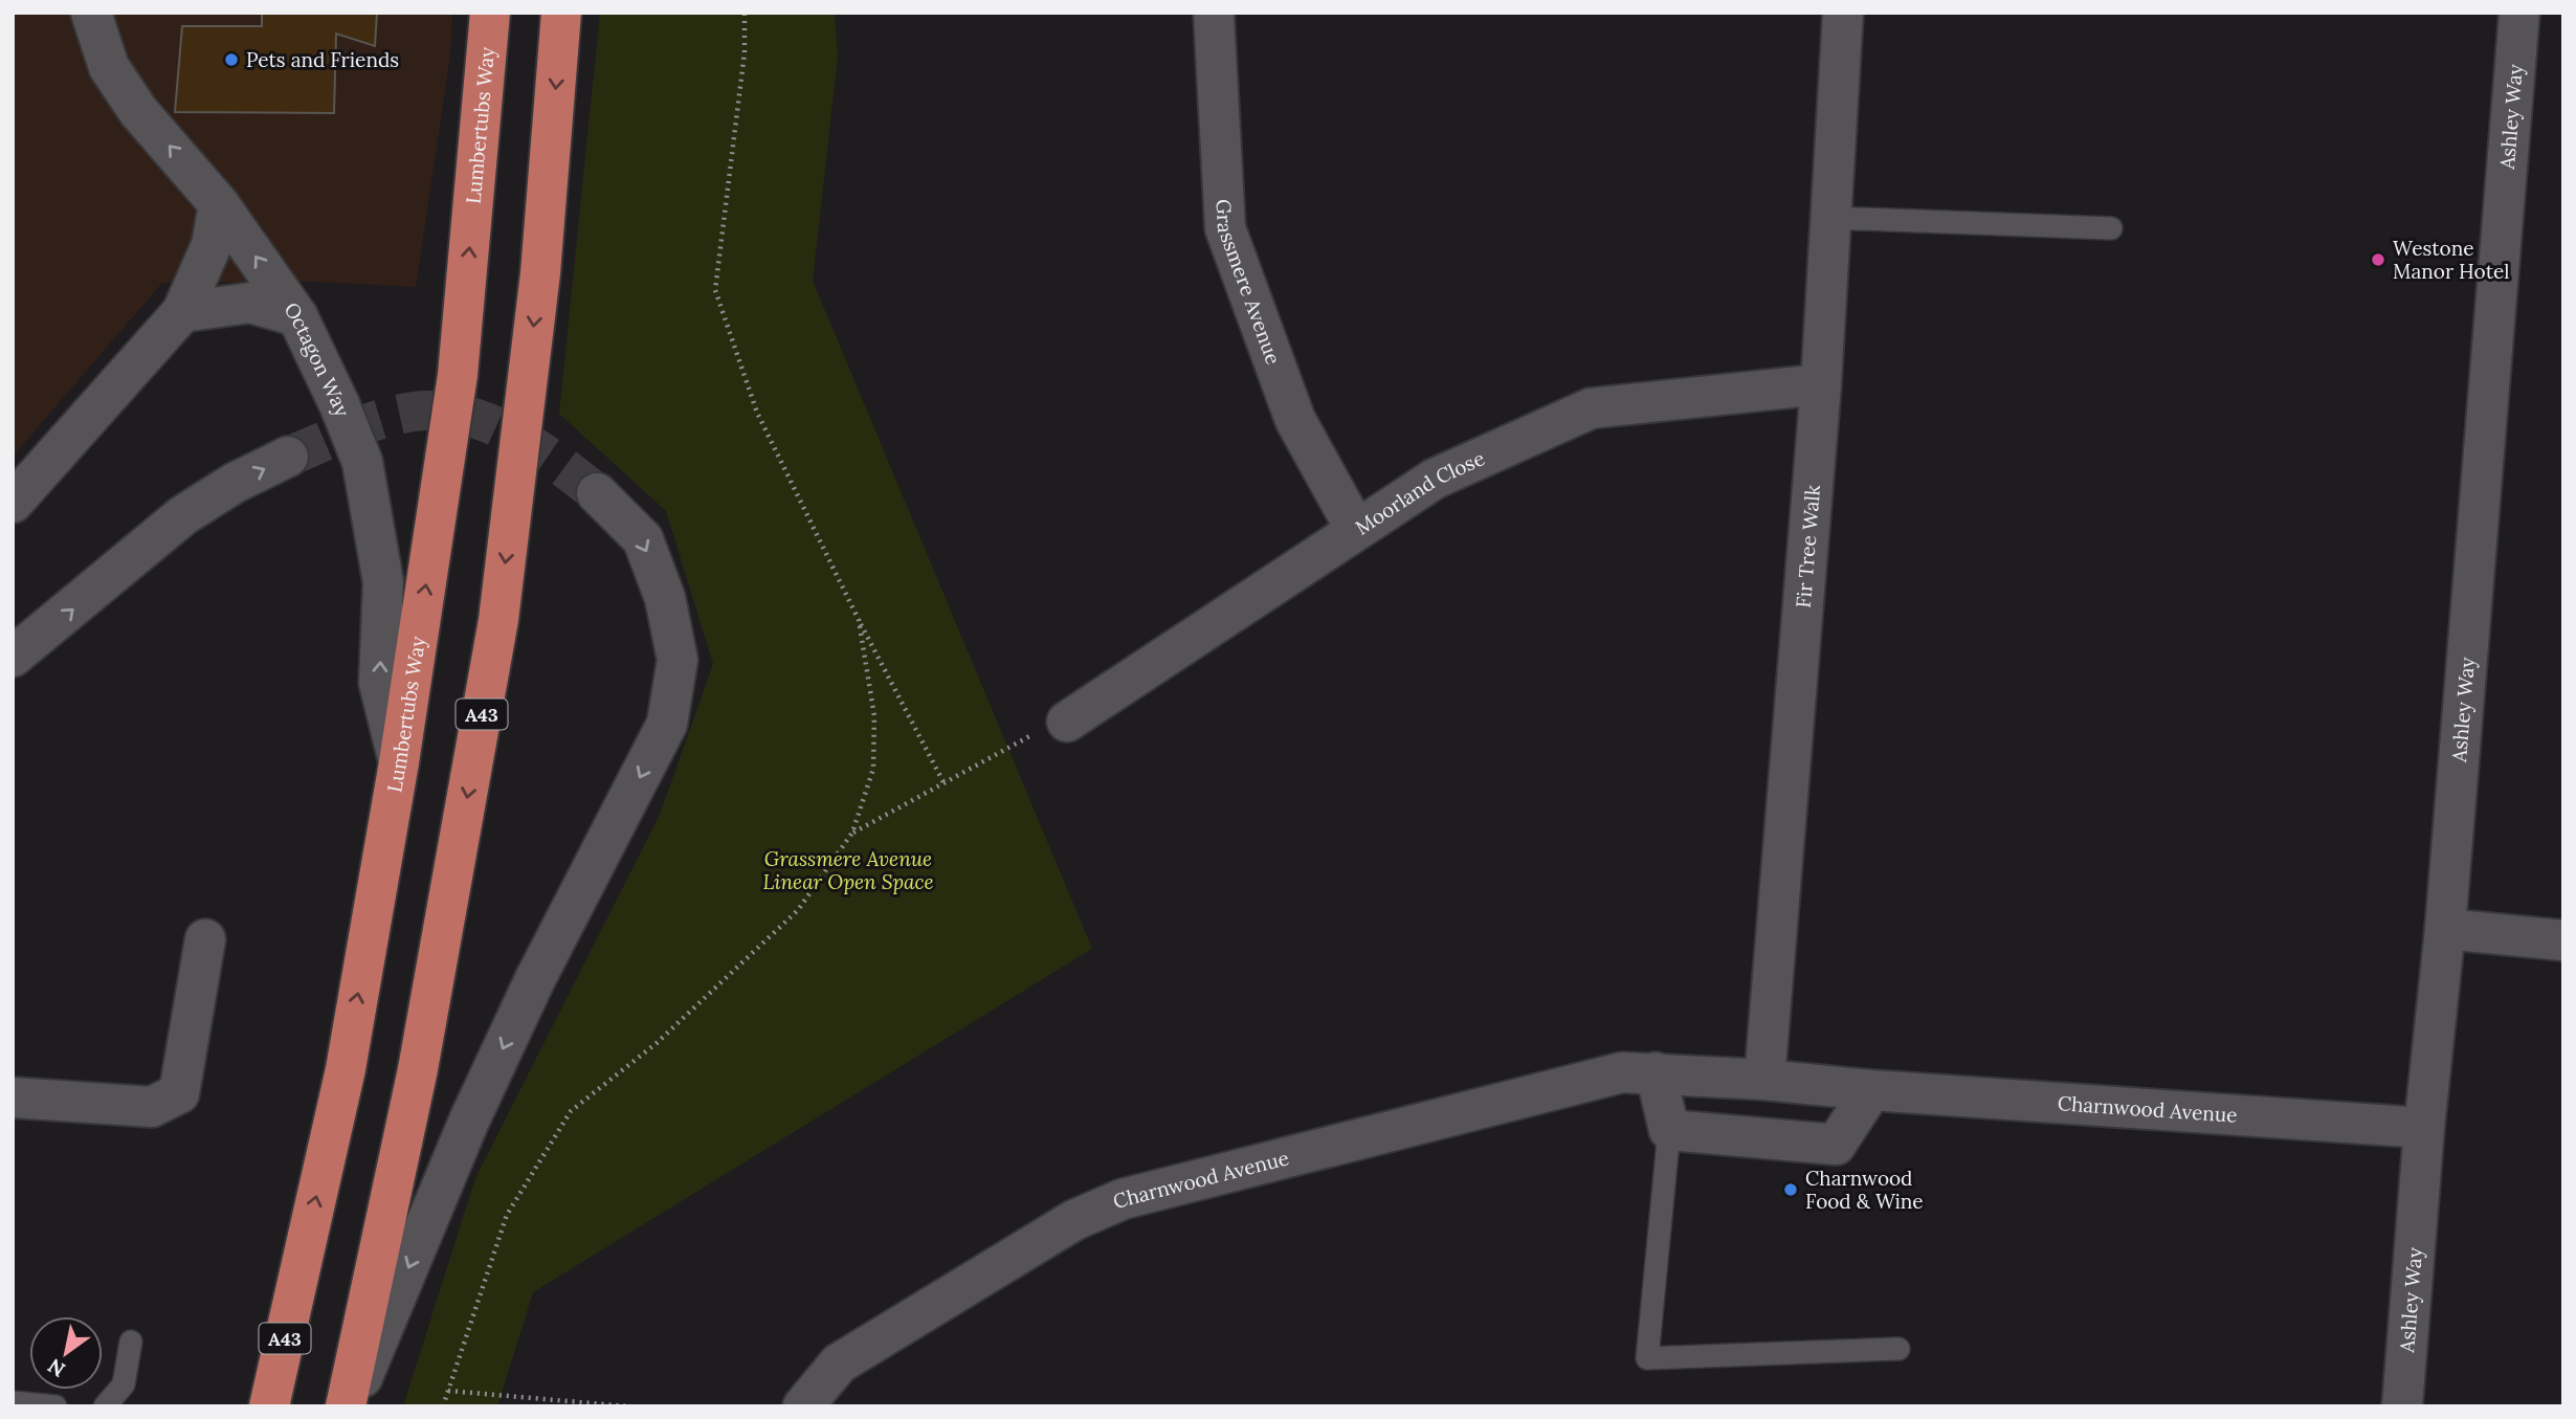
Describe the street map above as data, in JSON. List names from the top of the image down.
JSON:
{
  "streets": {
    "highway": ["Lumbertubs Way", "A43"],
    "street": [
      "Ashley Way",
      "Grassmere Avenue",
      "Octagon Way",
      "Moorland Close",
      "Fir Tree Walk",
      "Charnwood Avenue"
    ]
  },
  "crossings": [
    ["Ashley Way", "Charnwood Avenue"],
    ["Lumbertubs Way", "Octagon Way"],
    ["Grassmere Avenue", "Moorland Close"],
    ["Moorland Close", "Fir Tree Walk"],
    ["Fir Tree Walk", "Charnwood Avenue"]
  ],
  "one_way": ["Octagon Way"],
  "parks": ["Grassmere Avenue Linear Open Space"],
  "places": ["Pets and Friends", "Westone Manor Hotel", "Charnwood Food & Wine"],
  "north": "bottom left"
}
